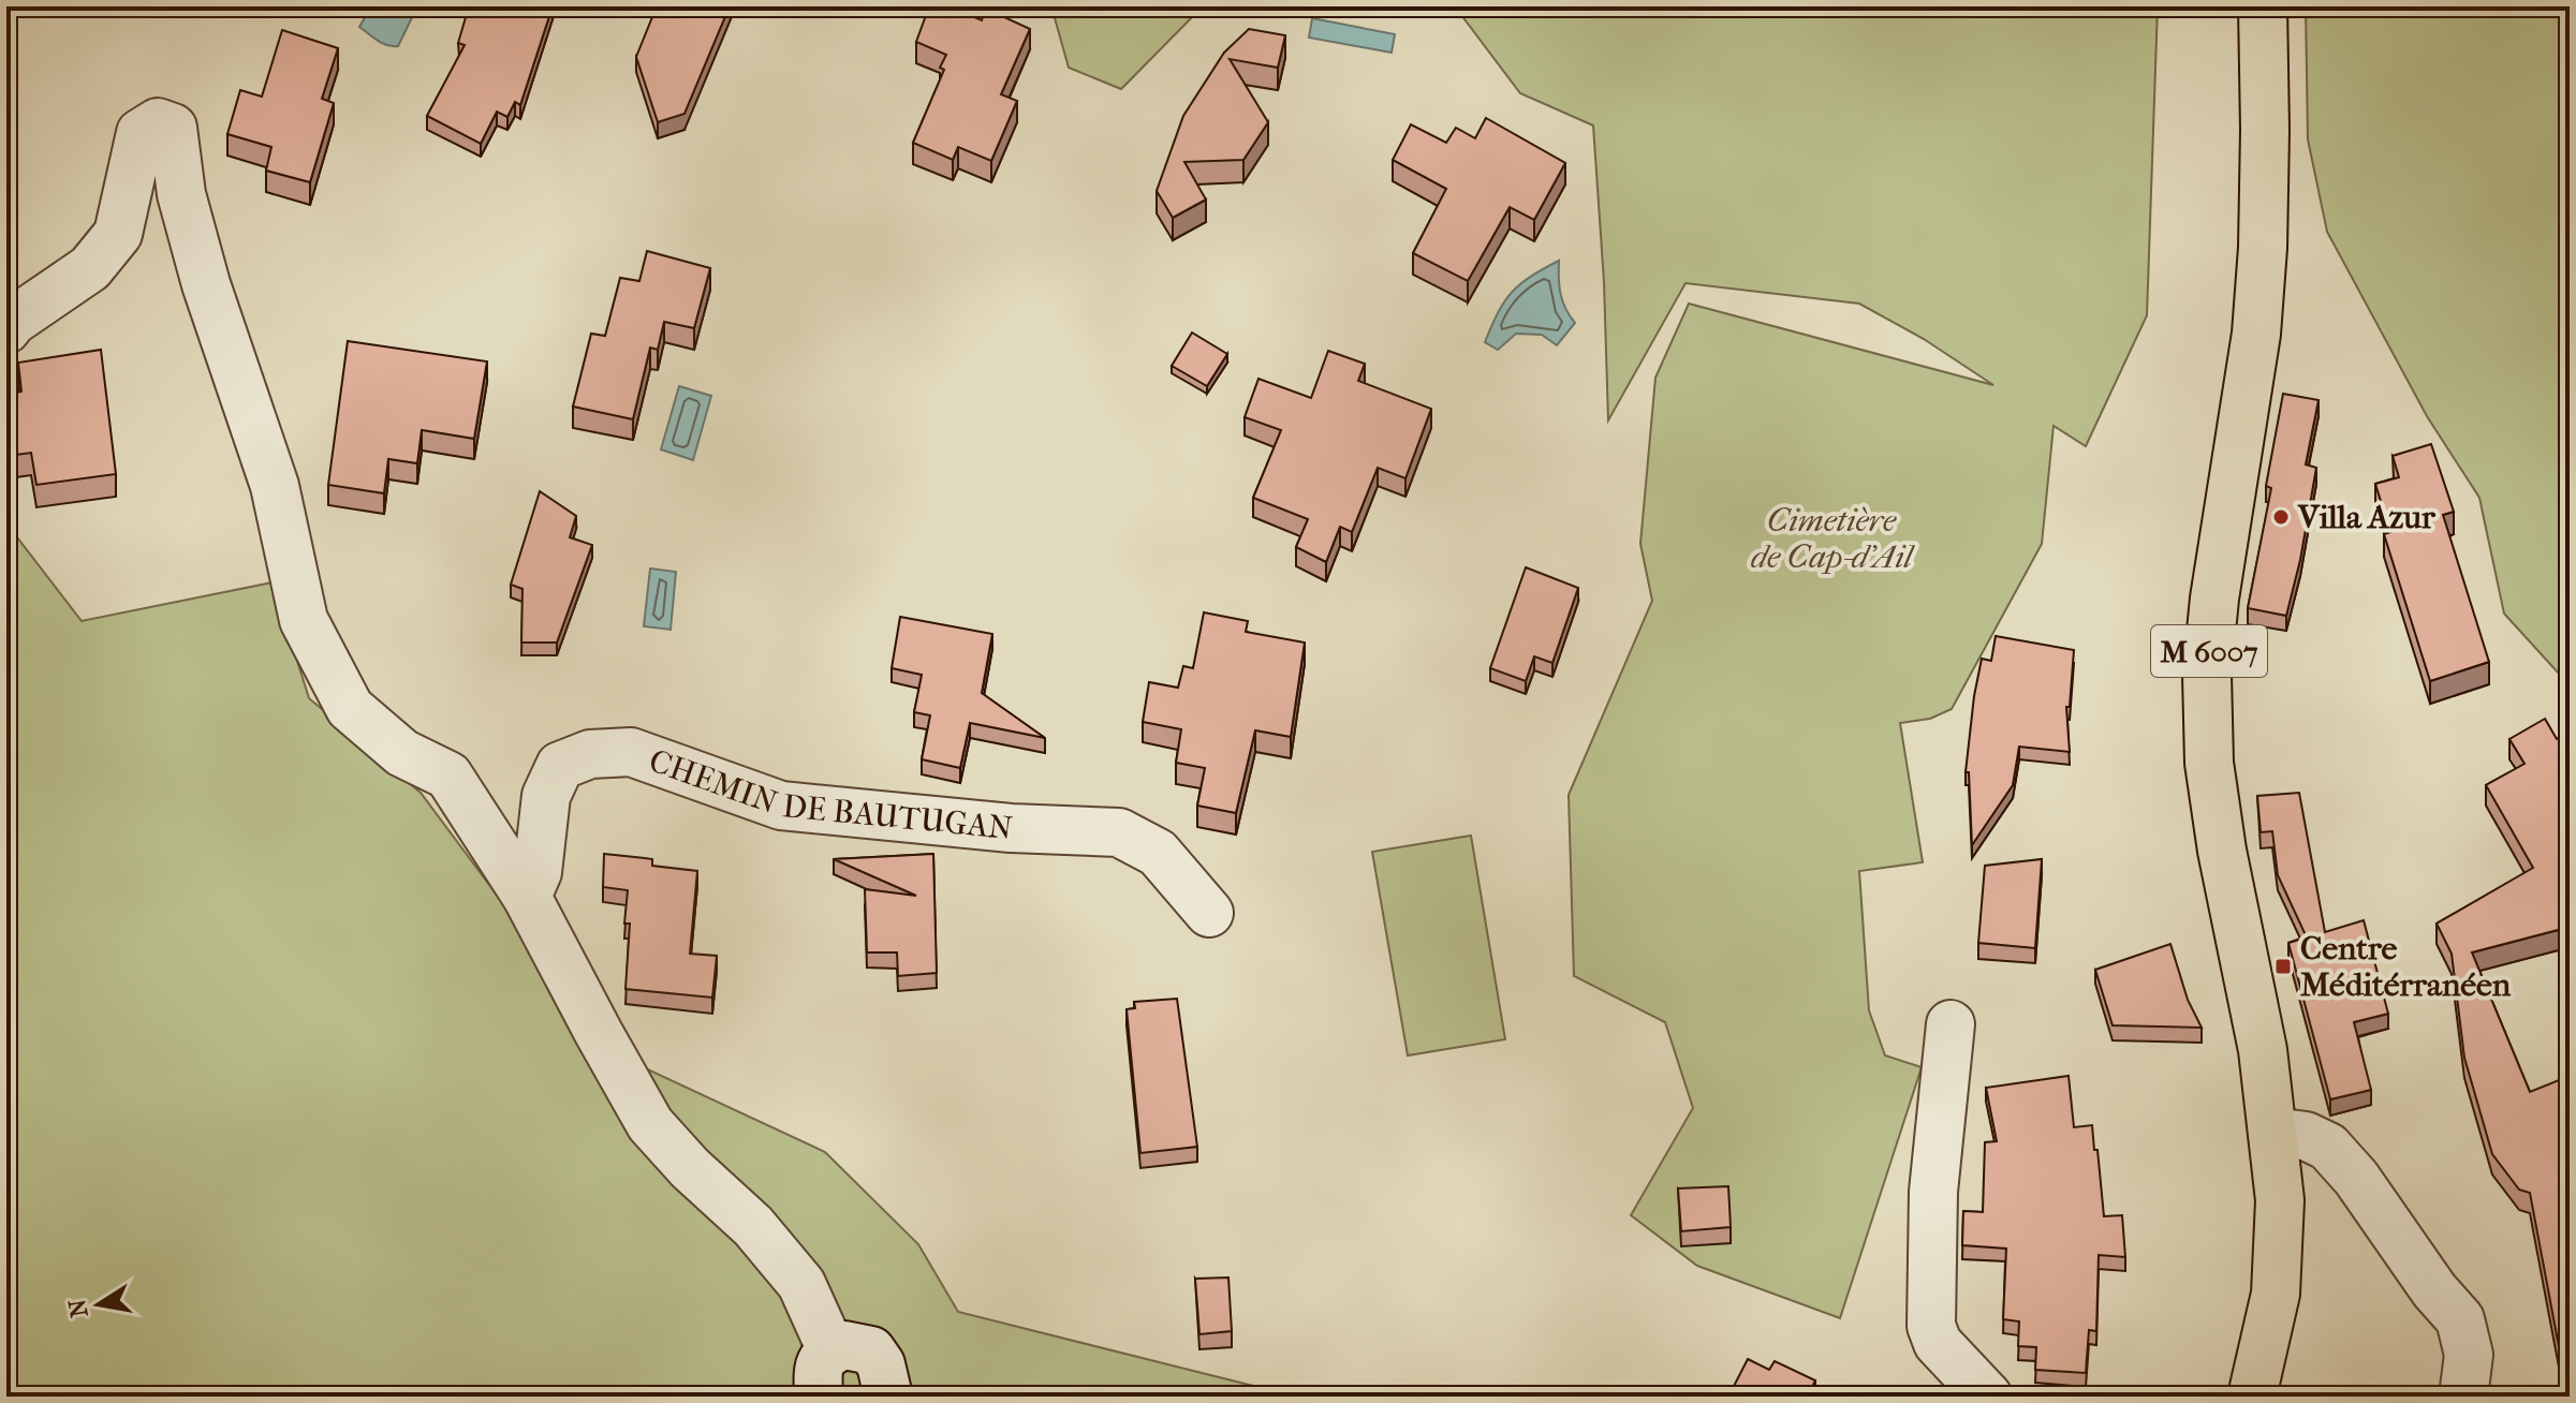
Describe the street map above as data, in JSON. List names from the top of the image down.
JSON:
{
  "streets": {
    "main road": ["M 6007"],
    "street": ["CHEMIN DE BAUTUGAN"]
  },
  "parks": ["Cimetière de Cap-d'Ail"],
  "places": {
    "other": ["Villa Azur"],
    "transit": ["Centre Méditérranéen"]
  },
  "north": "left"
}
